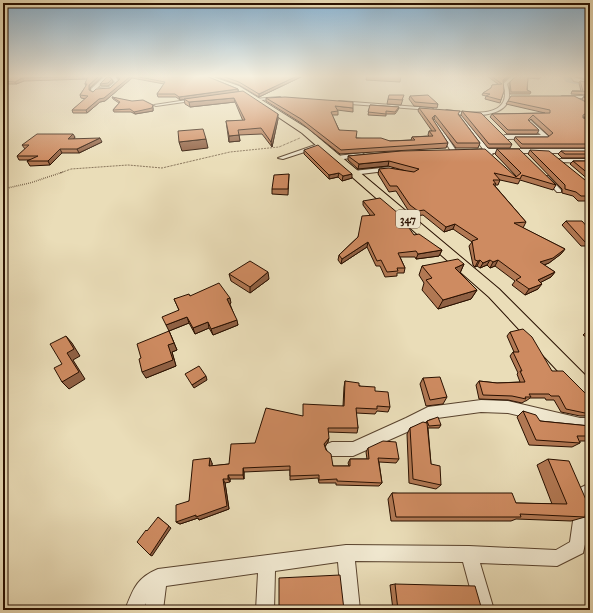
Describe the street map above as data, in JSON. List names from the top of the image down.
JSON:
{
  "streets": {
    "main road": ["347"]
  }
}
